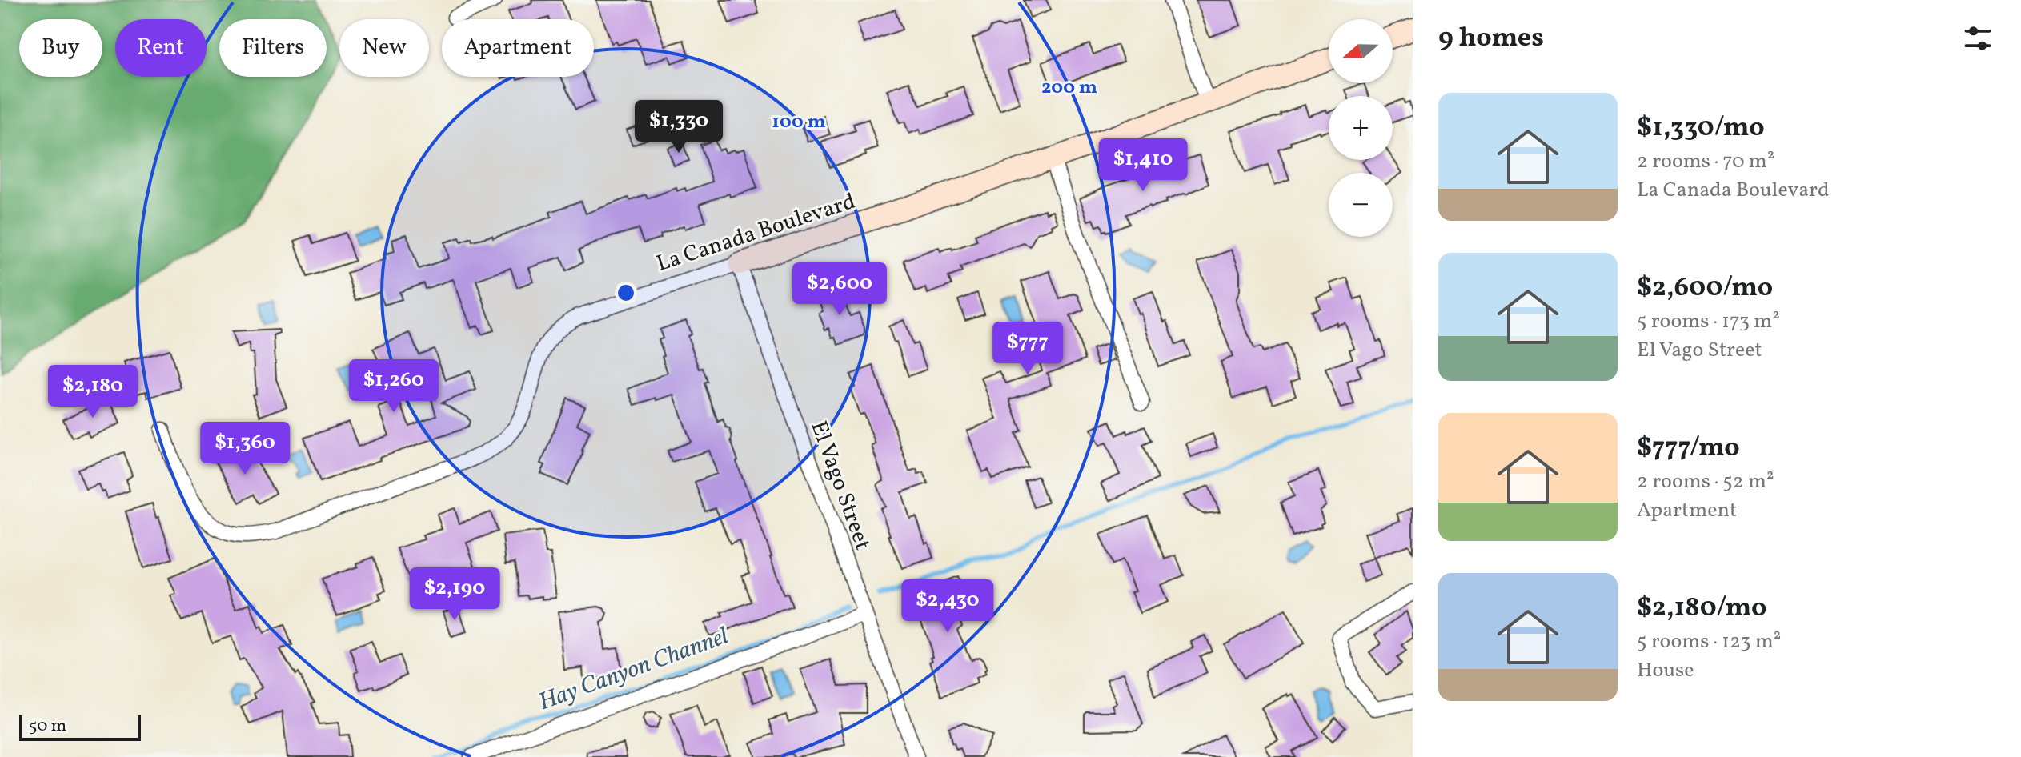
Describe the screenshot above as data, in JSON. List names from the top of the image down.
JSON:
{
  "streets": {
    "street": ["La Canada Boulevard", "El Vago Street"]
  },
  "crossings": [
    ["La Canada Boulevard", "El Vago Street"]
  ],
  "water": ["Hay Canyon Channel"],
  "scale_bar": "50 m",
  "north": "left",
  "page": {
    "heading": "9 homes",
    "map_buttons": ["+", "−"],
    "chip": [
      "Buy",
      "Rent",
      "Filters",
      "New",
      "Apartment"
    ],
    "list": [
      {
        "name": "$1,330/mo",
        "note": "2 rooms · 70 m² · La Canada Boulevard"
      },
      {
        "name": "$2,600/mo",
        "note": "5 rooms · 173 m² · El Vago Street"
      },
      {
        "name": "$777/mo",
        "note": "2 rooms · 52 m² · Apartment"
      },
      {
        "name": "$2,180/mo",
        "note": "5 rooms · 123 m² · House"
      }
    ],
    "price": [
      "$1,330",
      "$1,410",
      "$2,600",
      "$777",
      "$1,260",
      "$2,180",
      "$1,360",
      "$2,190",
      "$2,430"
    ],
    "scale": "50 m"
  },
  "rings": ["200 m", "100 m"]
}
